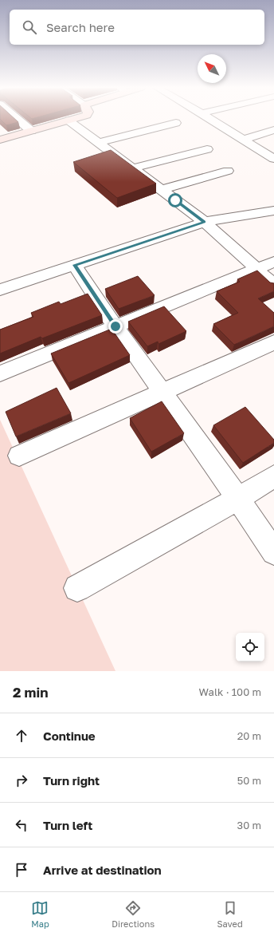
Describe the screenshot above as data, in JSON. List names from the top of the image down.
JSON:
{
  "north": "top left",
  "page": {
    "search": "Search here",
    "heading": ["2 min", "Walk · 100 m"],
    "list": [
      ["Continue", "20 m"],
      ["Turn right", "50 m"],
      ["Turn left", "30 m"],
      "Arrive at destination"
    ],
    "nav": ["Map", "Directions", "Saved"]
  }
}
